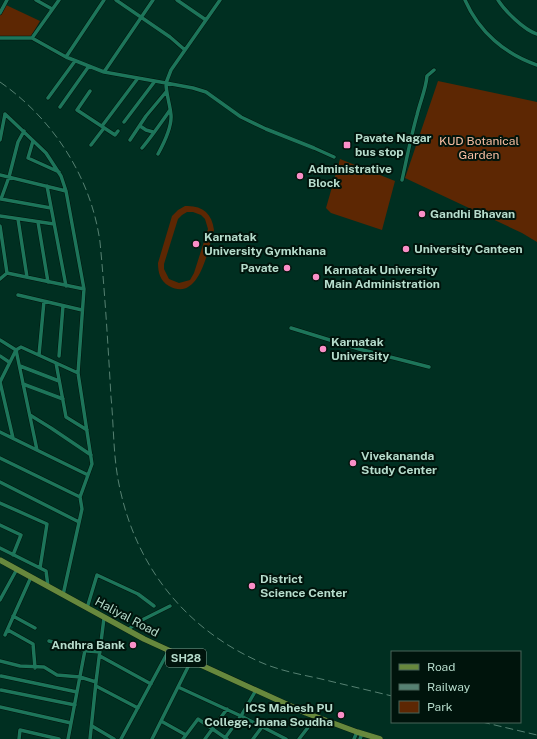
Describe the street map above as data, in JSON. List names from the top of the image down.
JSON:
{
  "streets": {
    "main road": ["Haliyal Road", "SH28"]
  },
  "parks": ["KUD Botanical Garden"],
  "places": {
    "transit": ["Pavate Nagar bus stop"],
    "other": [
      "Administrative Block",
      "Gandhi Bhavan",
      "Karnatak University Gymkhana",
      "University Canteen",
      "Pavate",
      "Karnatak University Main Administration",
      "Karnatak University",
      "Vivekananda Study Center",
      "District Science Center",
      "Andhra Bank",
      "ICS Mahesh PU College, Jnana Soudha"
    ]
  },
  "legend": ["Road", "Railway", "Park"]
}
